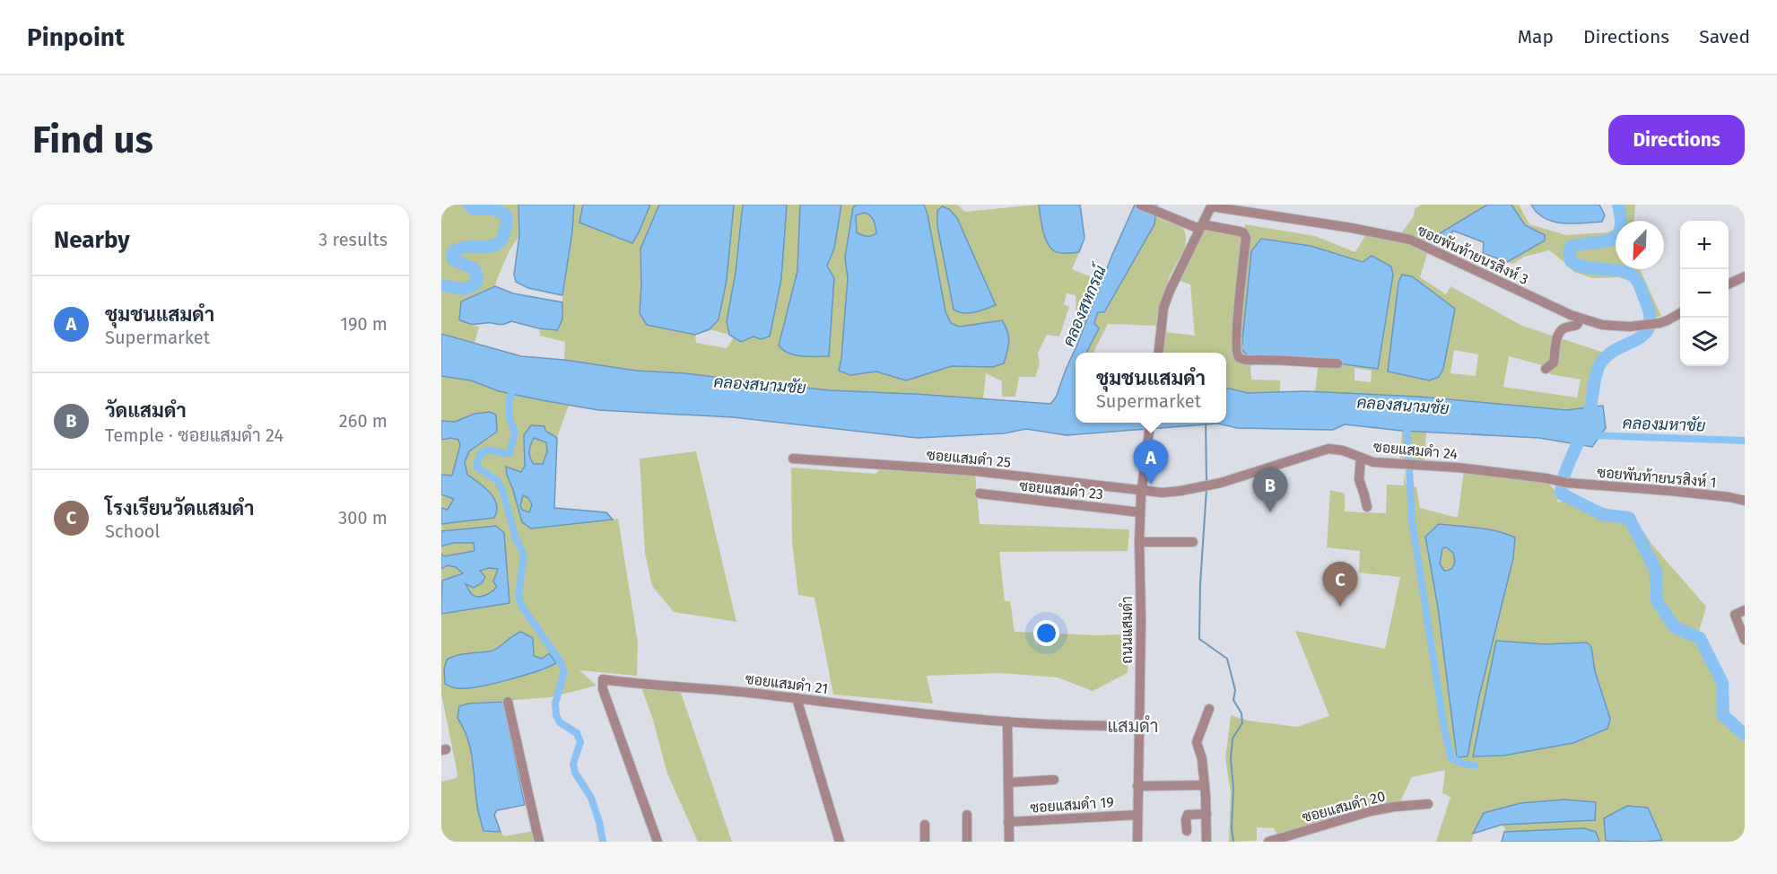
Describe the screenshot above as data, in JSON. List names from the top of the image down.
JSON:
{
  "streets": {
    "street": [
      "ซอยพันท้ายนรสิงห์ 3",
      "ซอยแสมดำ 24",
      "ซอยแสมดำ 25",
      "ซอยพันท้ายนรสิงห์ 1",
      "ซอยแสมดำ 23",
      "ถนนแสมดำ",
      "ซอยแสมดำ 21",
      "ซอยแสมดำ 19",
      "ซอยแสมดำ 20"
    ]
  },
  "crossings": [
    ["ซอยแสมดำ 24", "ซอยแสมดำ 25"],
    ["ซอยแสมดำ 24", "ซอยพันท้ายนรสิงห์ 1"],
    ["ซอยแสมดำ 24", "ถนนแสมดำ"],
    ["ซอยแสมดำ 25", "ถนนแสมดำ"],
    ["ซอยแสมดำ 23", "ถนนแสมดำ"],
    ["ถนนแสมดำ", "ซอยแสมดำ 21"],
    ["ถนนแสมดำ", "ซอยแสมดำ 19"]
  ],
  "districts": ["แสมดำ"],
  "water": ["คลองสหกรณ์", "คลองสนามชัย", "คลองมหาชัย"],
  "north": "bottom left",
  "page": {
    "header": "Pinpoint",
    "nav": ["Map", "Directions", "Saved"],
    "buttons": "Directions",
    "title": "Find us",
    "heading": ["Nearby", "3 results"],
    "map_buttons": ["+", "−"],
    "list": [
      {
        "mark": "A",
        "name": "ชุมชนแสมดำ",
        "note": "Supermarket",
        "value": "190 m"
      },
      {
        "mark": "B",
        "name": "วัดแสมดำ",
        "note": "Temple · ซอยแสมดำ 24",
        "value": "260 m"
      },
      {
        "mark": "C",
        "name": "โรงเรียนวัดแสมดำ",
        "note": "School",
        "value": "300 m"
      }
    ],
    "popup": ["ชุมชนแสมดำ", "Supermarket"],
    "pins": ["A", "B", "C"]
  }
}
